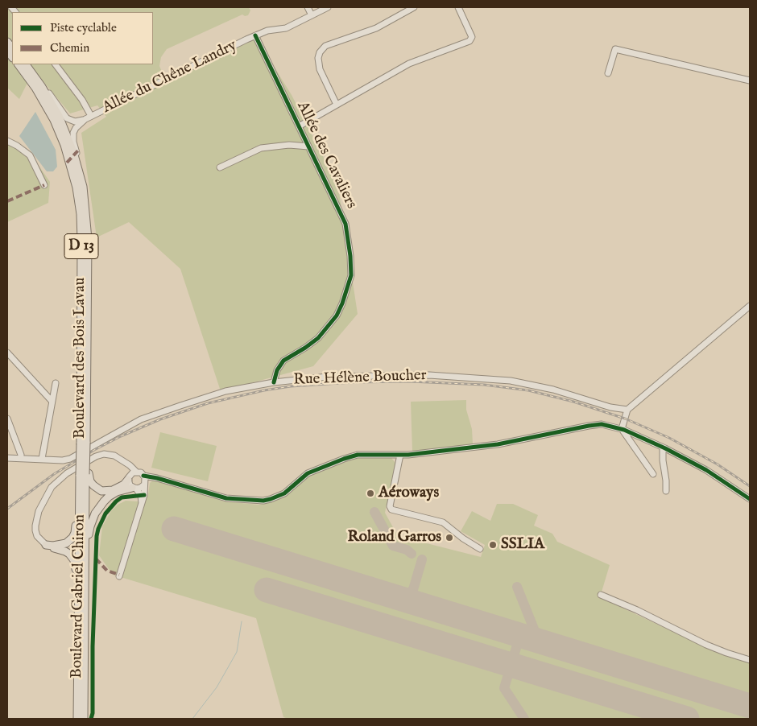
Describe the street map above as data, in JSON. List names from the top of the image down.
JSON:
{
  "streets": {
    "main road": ["D 13", "Boulevard des Bois Lavau", "Boulevard Gabriel Chiron"],
    "street": ["Allée du Chêne Landry", "Allée des Cavaliers", "Rue Hélène Boucher"]
  },
  "crossings": [
    ["Allée du Chêne Landry", "Allée des Cavaliers"],
    ["Allée du Chêne Landry", "Boulevard des Bois Lavau"],
    ["Allée des Cavaliers", "Rue Hélène Boucher"],
    ["Boulevard des Bois Lavau", "Boulevard Gabriel Chiron"]
  ],
  "places": ["Aéroways", "Roland Garros", "SSLIA"],
  "legend": ["Piste cyclable", "Chemin"]
}
